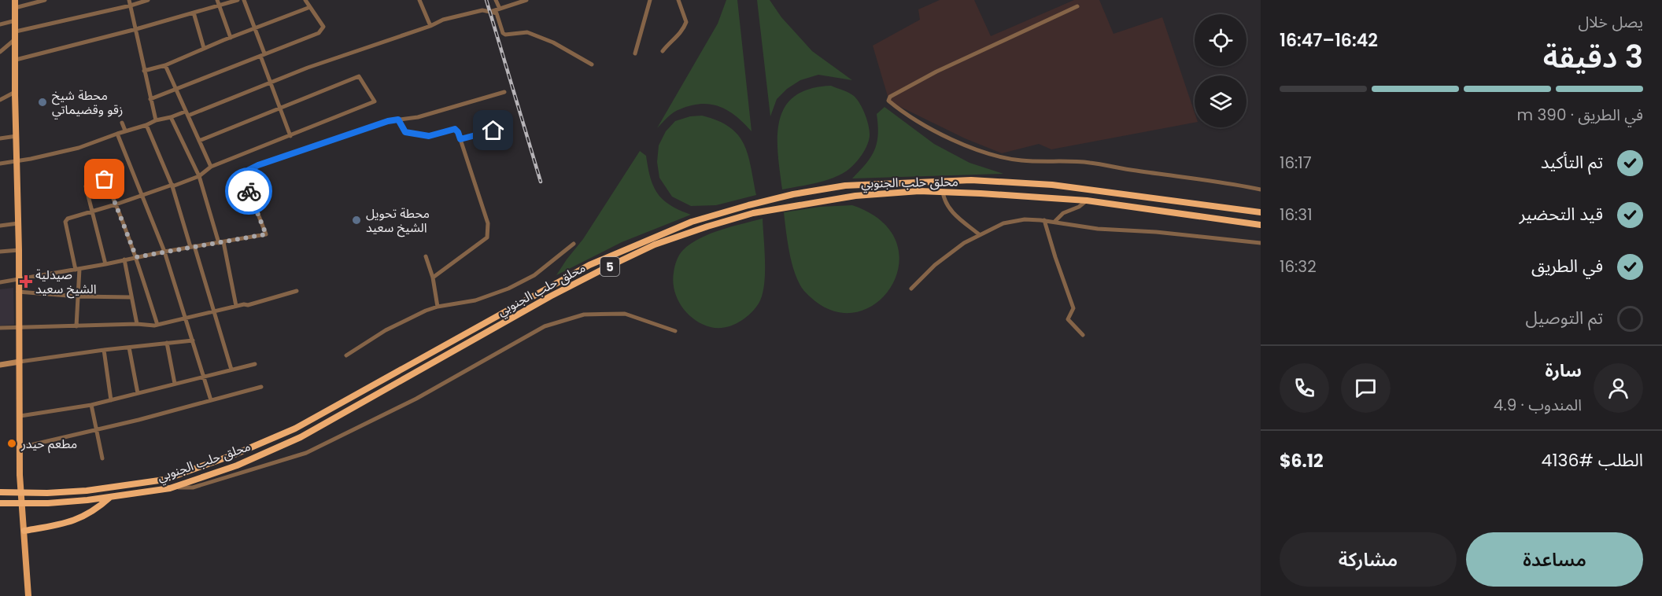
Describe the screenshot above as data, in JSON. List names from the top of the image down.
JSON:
{
  "streets": {
    "highway": ["محلق حلب الجنوبي", "5"]
  },
  "places": {
    "other": ["محطة شيخ زقو وقضيماتي", "محطة تحويل الشيخ سعيد", "مطعم حيدر"],
    "health": ["صيدلية الشيخ سعيد"]
  },
  "page": {
    "heading": ["3 دقيقة", "يصل خلال", "16:42–16:47"],
    "panel": [
      "سارة",
      "المندوب · 4.9",
      "الطلب #4136",
      "$6.12"
    ],
    "bar": "في الطريق · 390 m",
    "list": [
      ["تم التأكيد", "16:17"],
      ["قيد التحضير", "16:31"],
      ["في الطريق", "16:32"],
      "تم التوصيل"
    ],
    "buttons": ["مساعدة", "مشاركة"]
  }
}
